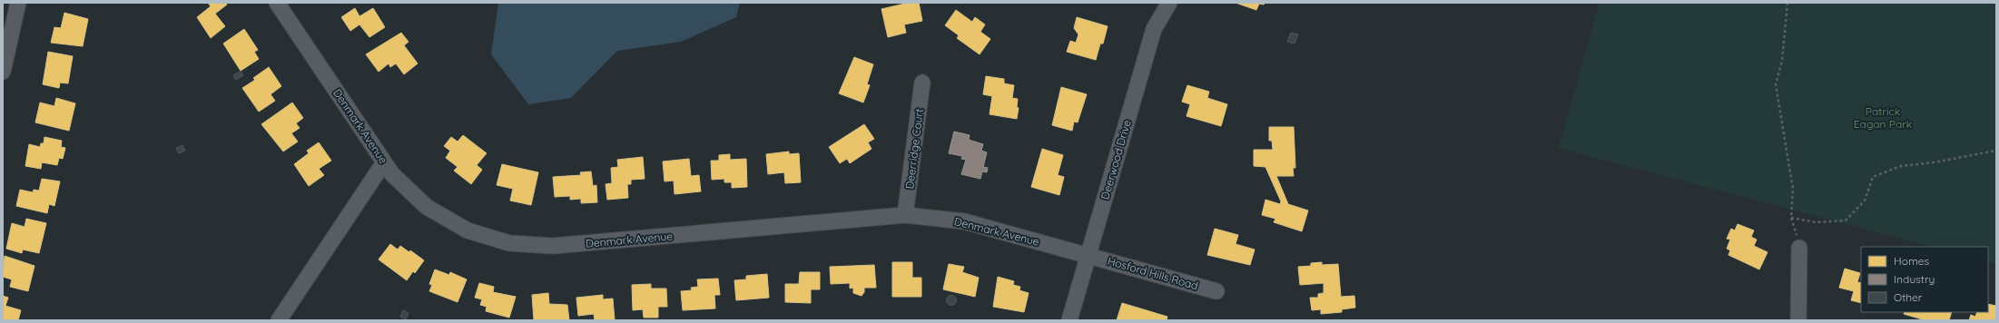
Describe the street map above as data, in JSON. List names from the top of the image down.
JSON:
{
  "streets": {
    "street": [
      "Denmark Avenue",
      "Deerridge Court",
      "Deerwood Drive",
      "Hosford Hills Road"
    ]
  },
  "crossings": [
    ["Denmark Avenue", "Deerridge Court"],
    ["Denmark Avenue", "Deerwood Drive"],
    ["Denmark Avenue", "Hosford Hills Road"],
    ["Deerwood Drive", "Hosford Hills Road"]
  ],
  "parks": ["Patrick Eagan Park"],
  "legend": ["Homes", "Industry", "Other"]
}
